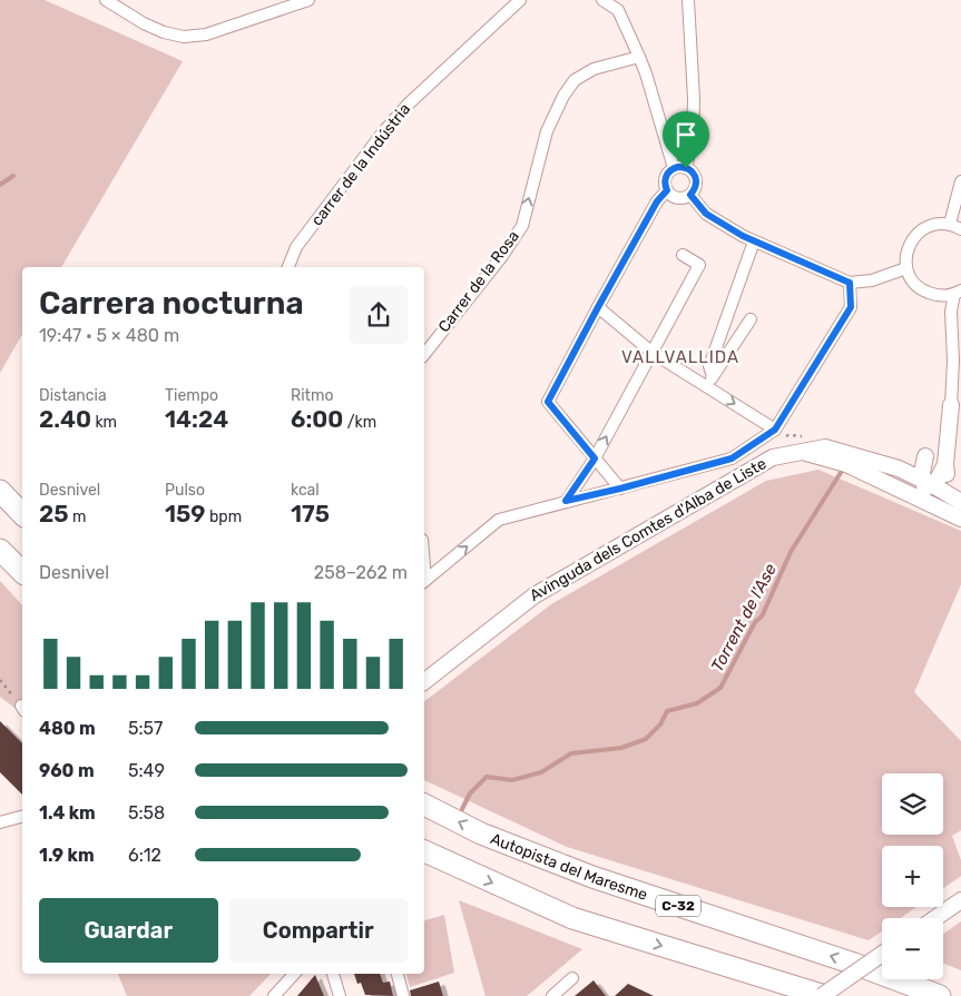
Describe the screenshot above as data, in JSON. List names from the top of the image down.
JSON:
{
  "streets": {
    "highway": ["Autopista del Maresme", "C-32"],
    "street": ["carrer de la Indústria", "Carrer de la Rosa", "Avinguda dels Comtes d'Alba de Liste"]
  },
  "one_way": ["Carrer de la Rosa"],
  "districts": ["VALLVALLIDA"],
  "water": ["Torrent de l'Ase"],
  "page": {
    "heading": ["Carrera nocturna", "19:47 · 5 × 480 m"],
    "stats": [
      ["Distancia", "2.40 km"],
      ["Tiempo", "14:24"],
      ["Ritmo", "6:00 /km"],
      ["Desnivel", "25 m"],
      ["Pulso", "159 bpm"],
      ["kcal", "175"]
    ],
    "chart": ["Desnivel", "258–262 m"],
    "list": [
      {
        "name": "480 m",
        "note": "5:57"
      },
      {
        "name": "960 m",
        "note": "5:49"
      },
      {
        "name": "1.4 km",
        "note": "5:58"
      },
      {
        "name": "1.9 km",
        "note": "6:12"
      }
    ],
    "map_buttons": ["+", "−"],
    "buttons": ["Guardar", "Compartir"]
  }
}
